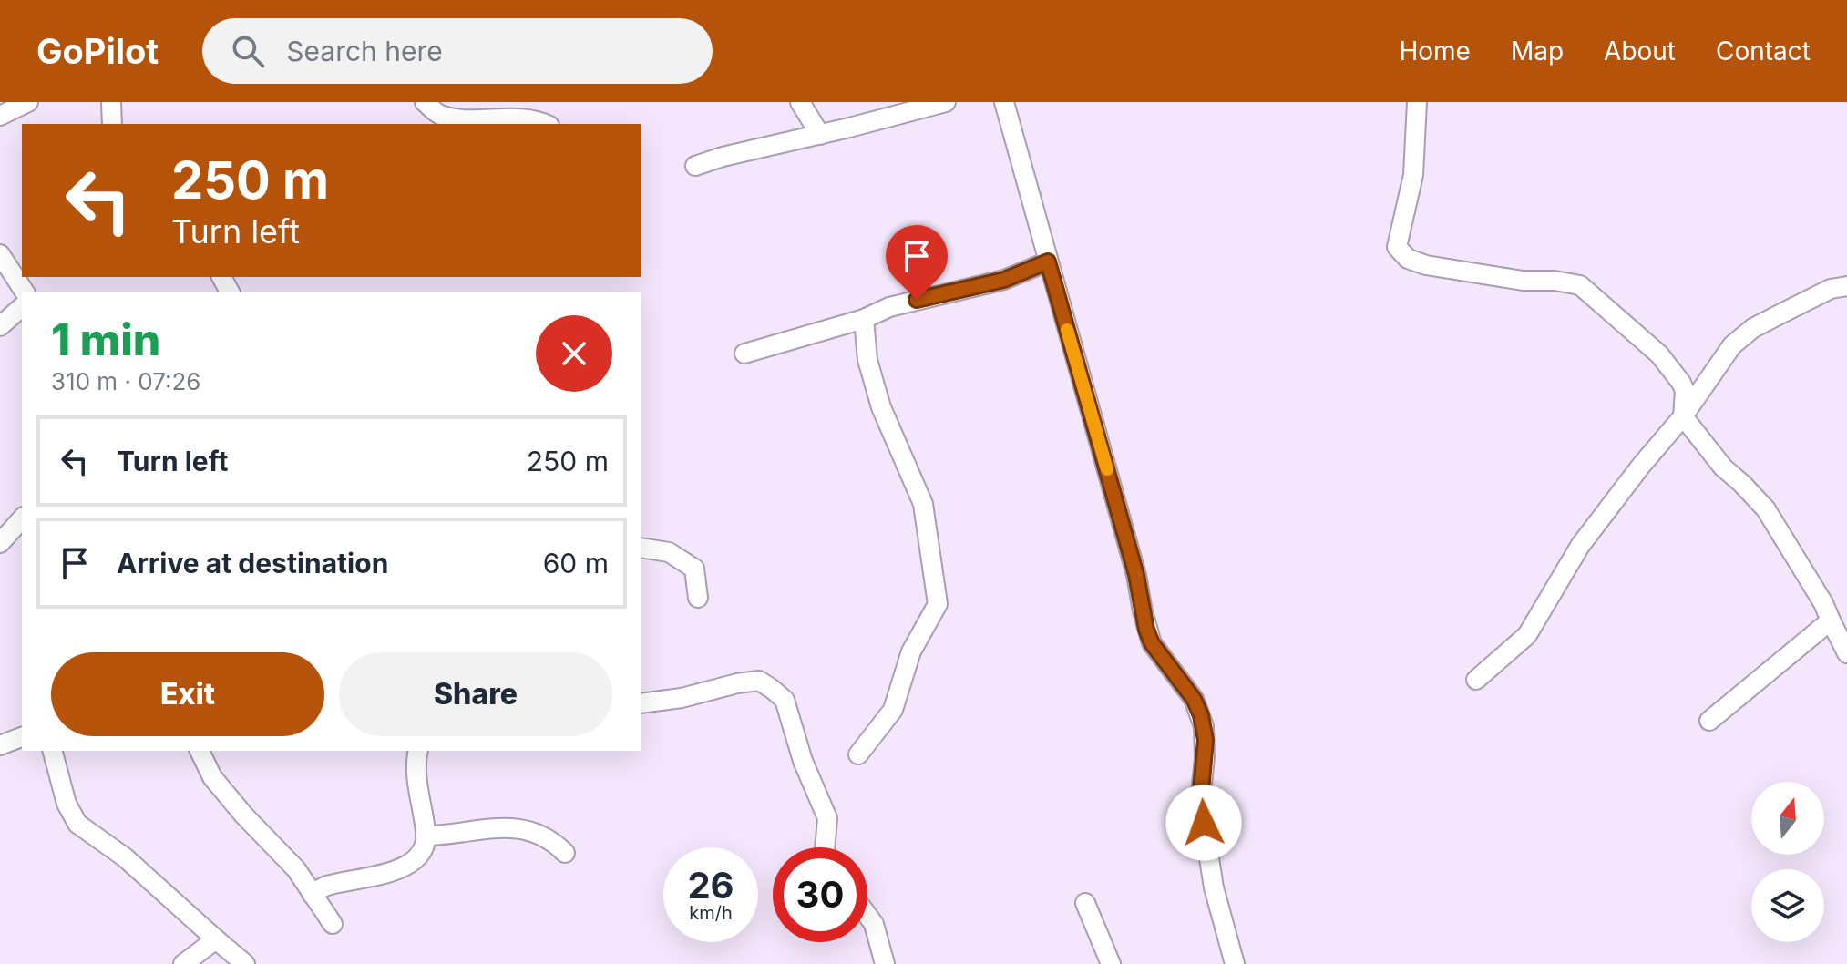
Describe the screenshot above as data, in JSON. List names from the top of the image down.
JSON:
{
  "north": "top",
  "page": {
    "header": "GoPilot",
    "search": "Search here",
    "nav": [
      "Home",
      "Map",
      "About",
      "Contact"
    ],
    "turn": ["250 m", "Turn left"],
    "heading": ["1 min", "310 m · 07:26"],
    "list": [
      {
        "name": "Turn left",
        "value": "250 m"
      },
      {
        "name": "Arrive at destination",
        "value": "60 m"
      }
    ],
    "buttons": ["Exit", "Share"],
    "speed": "26 km/h",
    "limit": "30"
  }
}
